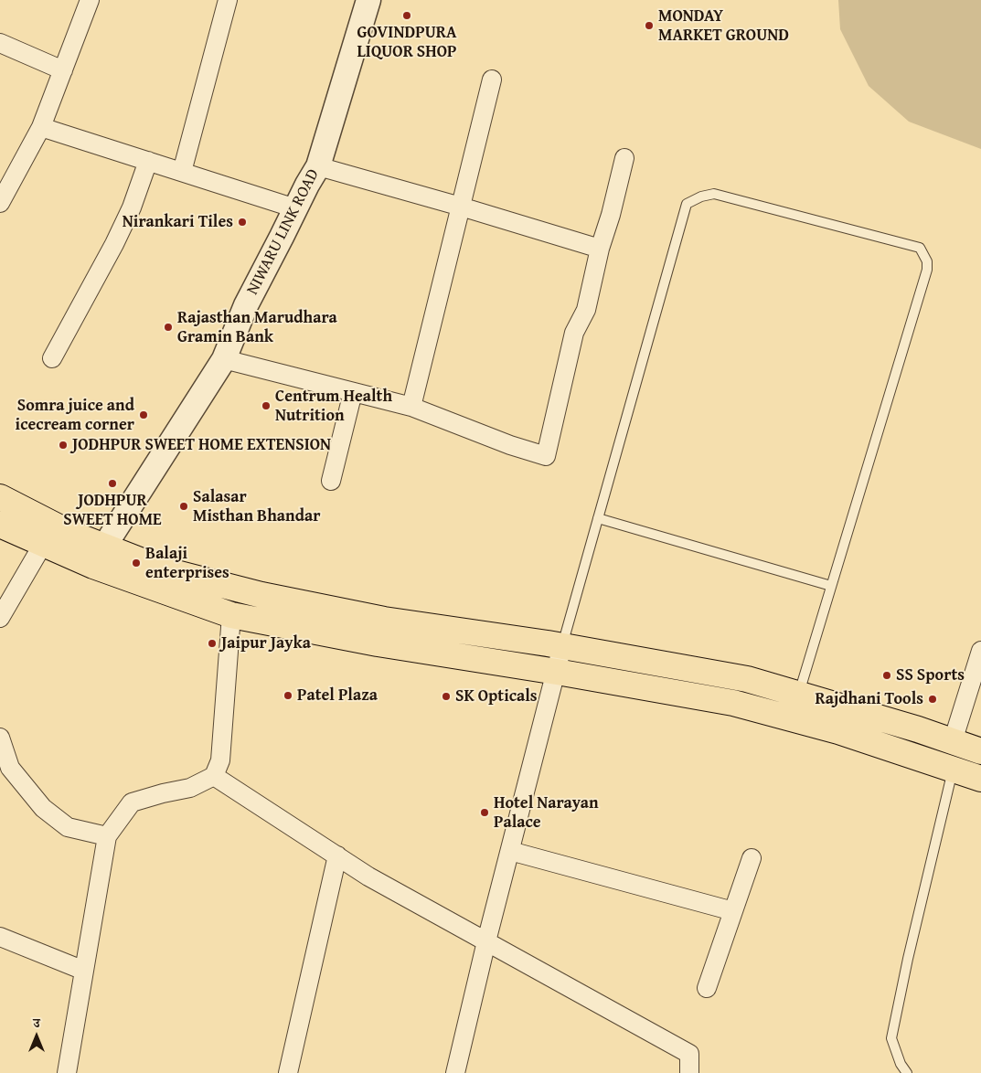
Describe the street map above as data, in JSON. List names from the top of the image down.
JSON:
{
  "streets": {
    "street": ["NIWARU LINK ROAD"]
  },
  "places": [
    "GOVINDPURA LIQUOR SHOP",
    "MONDAY MARKET GROUND",
    "Nirankari Tiles",
    "Rajasthan Marudhara Gramin Bank",
    "Centrum Health Nutrition",
    "Somra juice and icecream corner",
    "JODHPUR SWEET HOME EXTENSION",
    "JODHPUR SWEET HOME",
    "Salasar Misthan Bhandar",
    "Balaji enterprises",
    "Jaipur Jayka",
    "SS Sports",
    "Patel Plaza",
    "SK Opticals",
    "Rajdhani Tools",
    "Hotel Narayan Palace"
  ],
  "north": "top"
}
